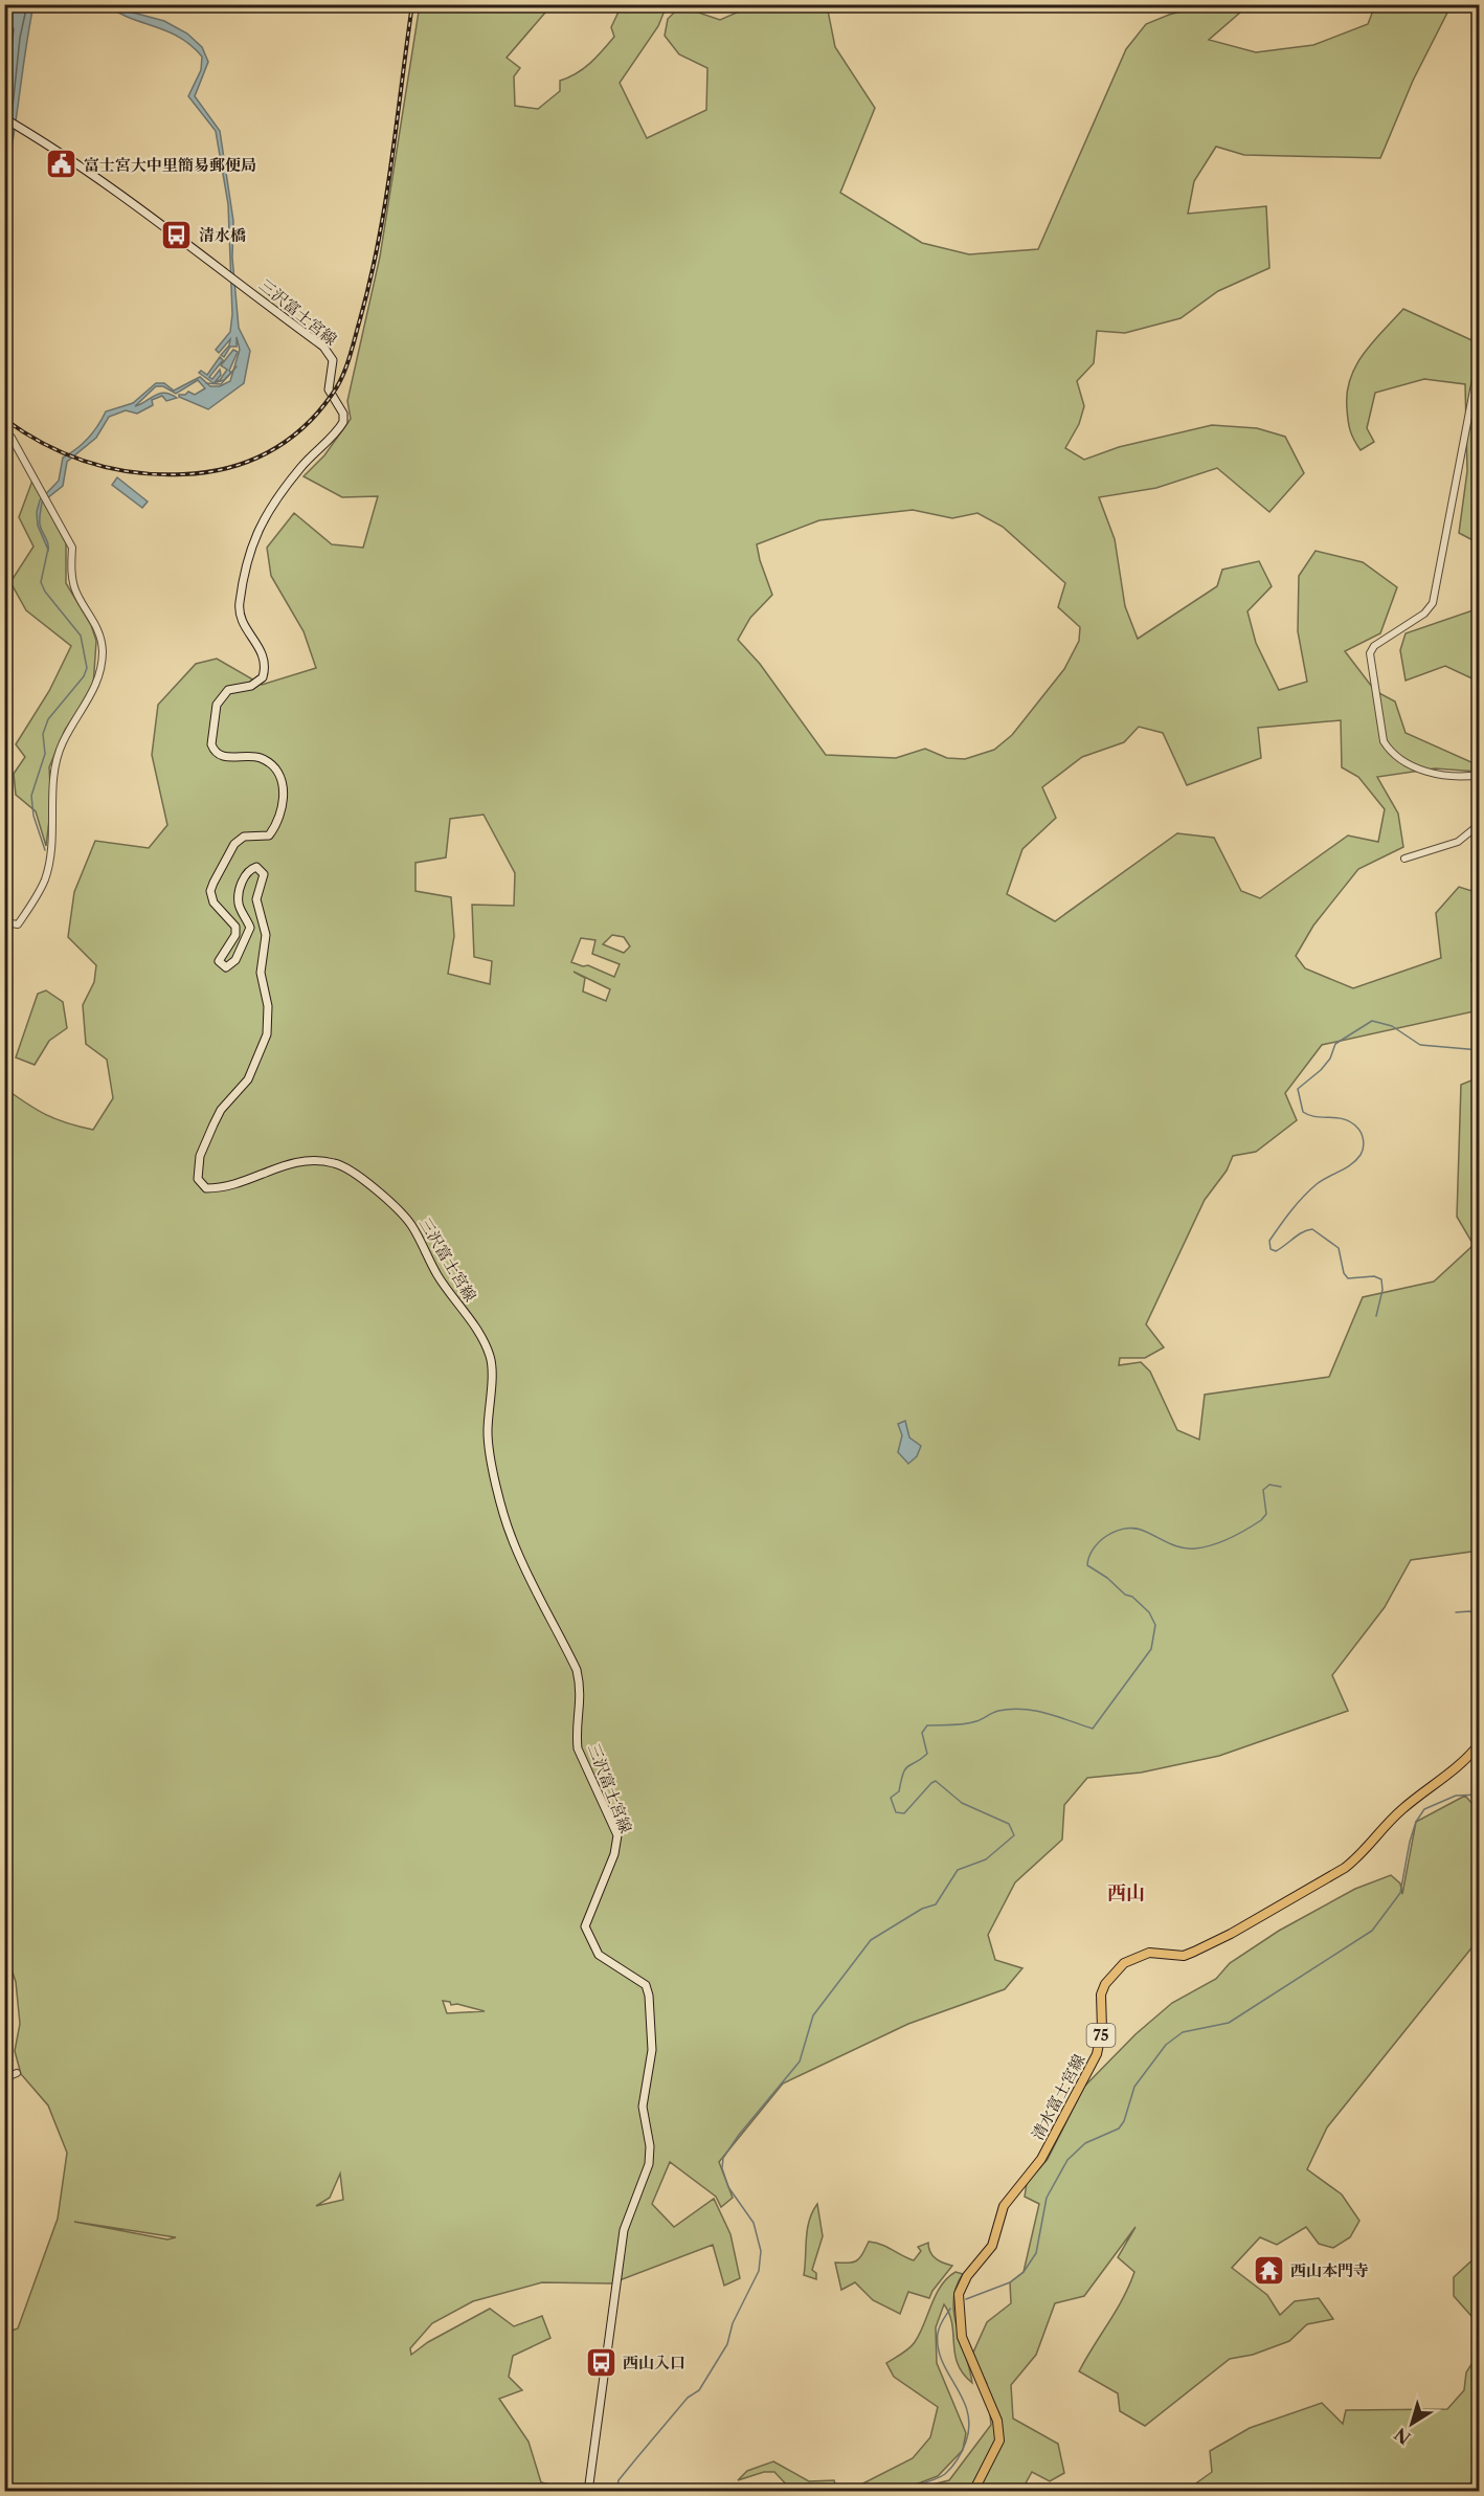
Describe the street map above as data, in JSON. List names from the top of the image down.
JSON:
{
  "streets": {
    "main road": ["三沢富士宮線", "75", "清水富士宮線"]
  },
  "districts": ["西山"],
  "places": {
    "public building": ["富士宮大中里簡易郵便局"],
    "bus stop": ["清水橋", "西山入口"],
    "temple": ["西山本門寺"]
  },
  "north": "bottom left"
}
